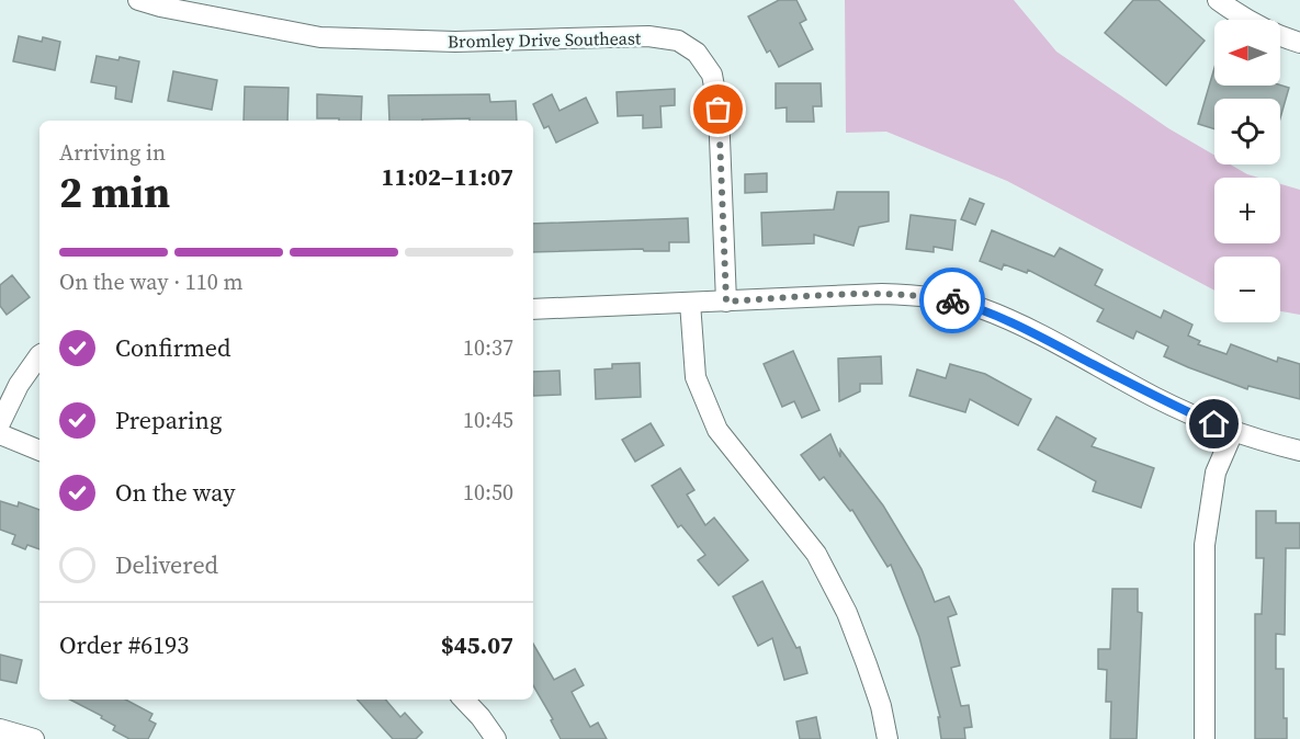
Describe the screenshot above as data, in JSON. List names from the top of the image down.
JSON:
{
  "streets": {
    "street": ["Bromley Drive Southeast"]
  },
  "north": "left",
  "page": {
    "map_buttons": ["+", "−"],
    "heading": ["2 min", "Arriving in", "11:02–11:07"],
    "panel": ["Order #6193", "$45.07"],
    "bar": "On the way · 110 m",
    "list": [
      ["Confirmed", "10:37"],
      ["Preparing", "10:45"],
      ["On the way", "10:50"],
      "Delivered"
    ]
  }
}
